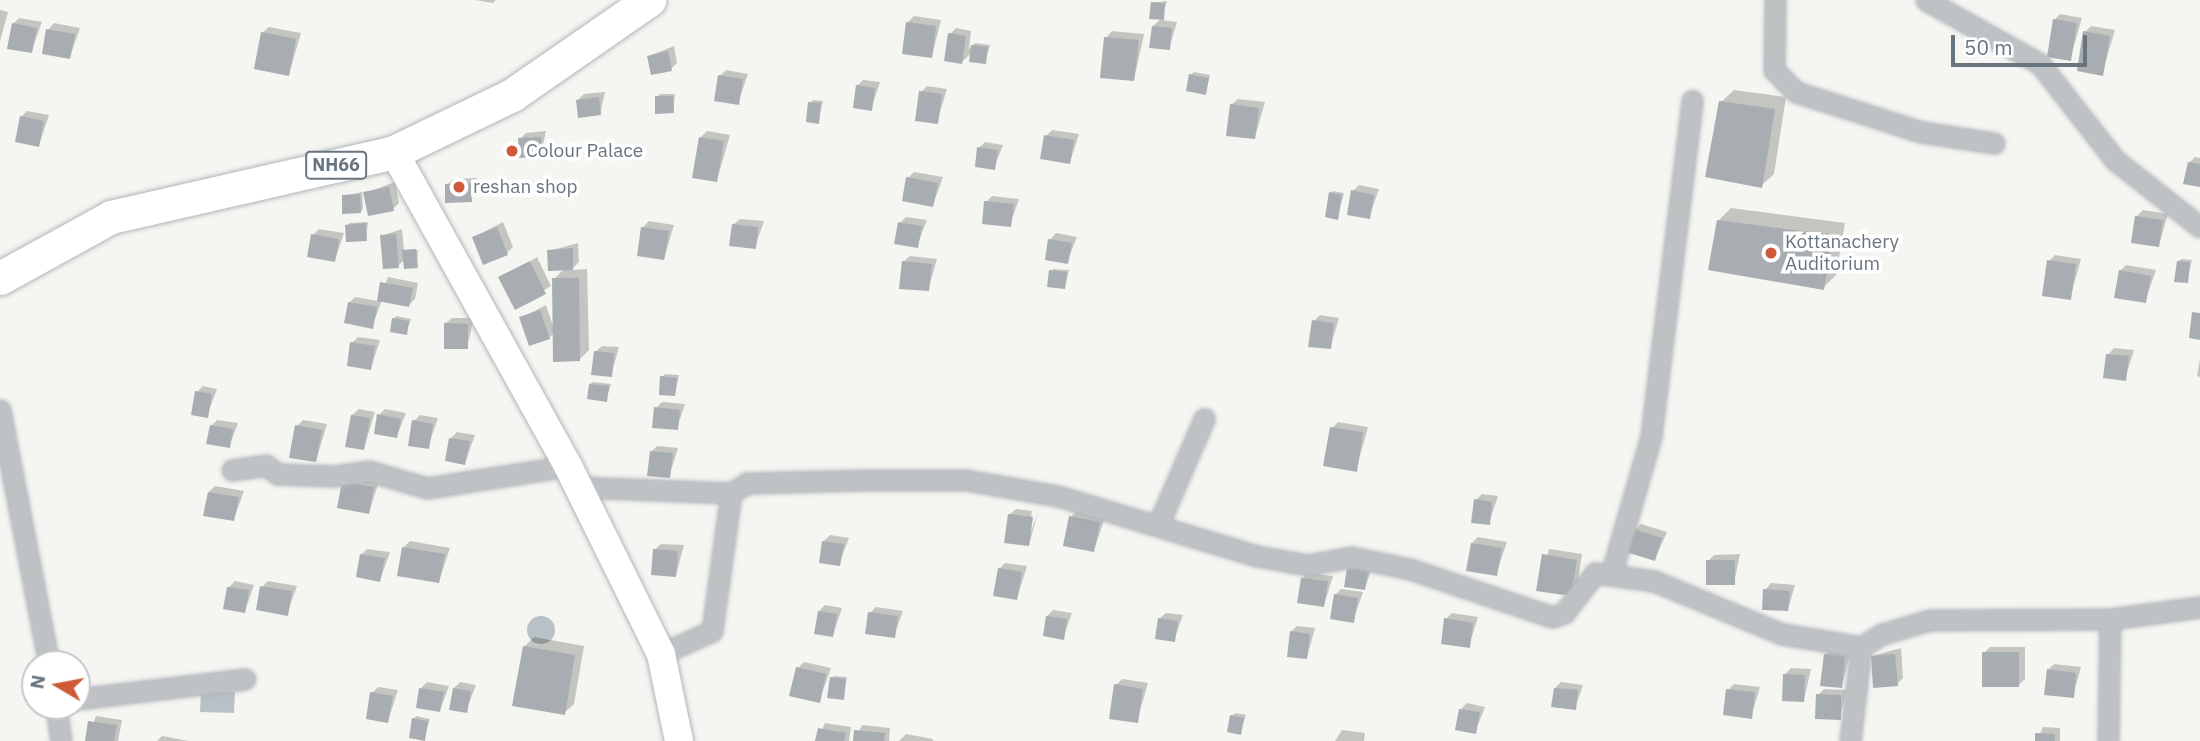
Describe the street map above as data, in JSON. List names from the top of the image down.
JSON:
{
  "streets": {
    "highway": ["NH66"]
  },
  "places": ["Colour Palace", "reshan shop", "Kottanachery Auditorium"],
  "scale_bar": "50 m",
  "north": "left"
}
